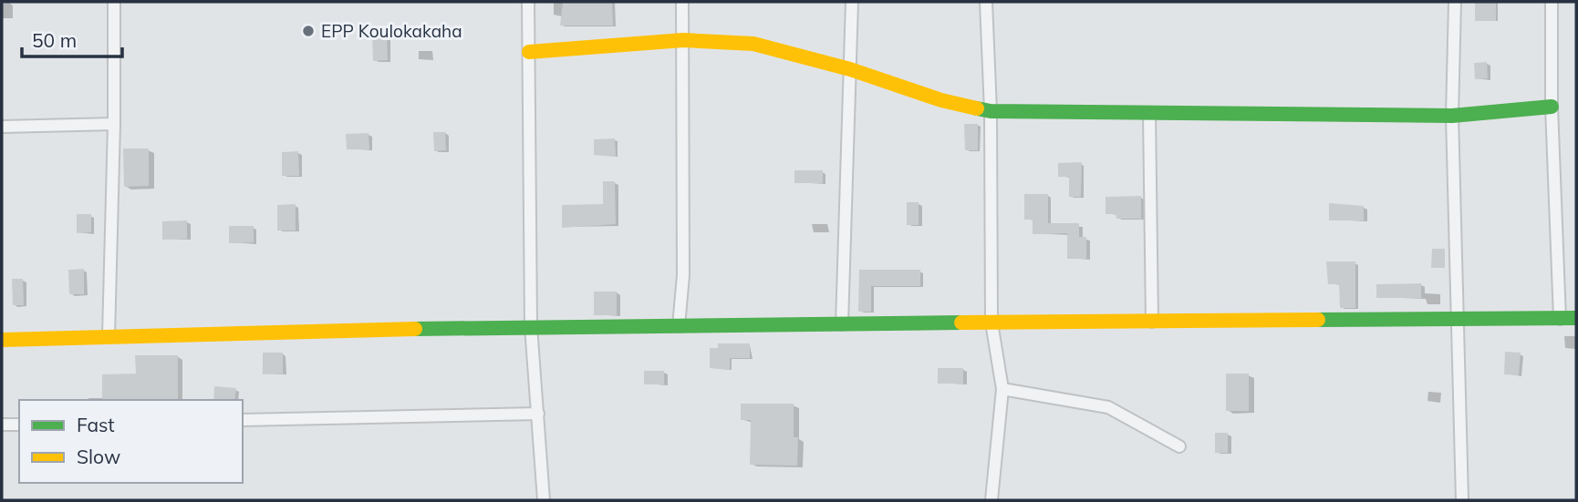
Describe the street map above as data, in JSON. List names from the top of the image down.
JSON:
{
  "places": ["EPP Koulokakaha"],
  "legend": ["Fast", "Slow"],
  "scale_bar": "50 m"
}
